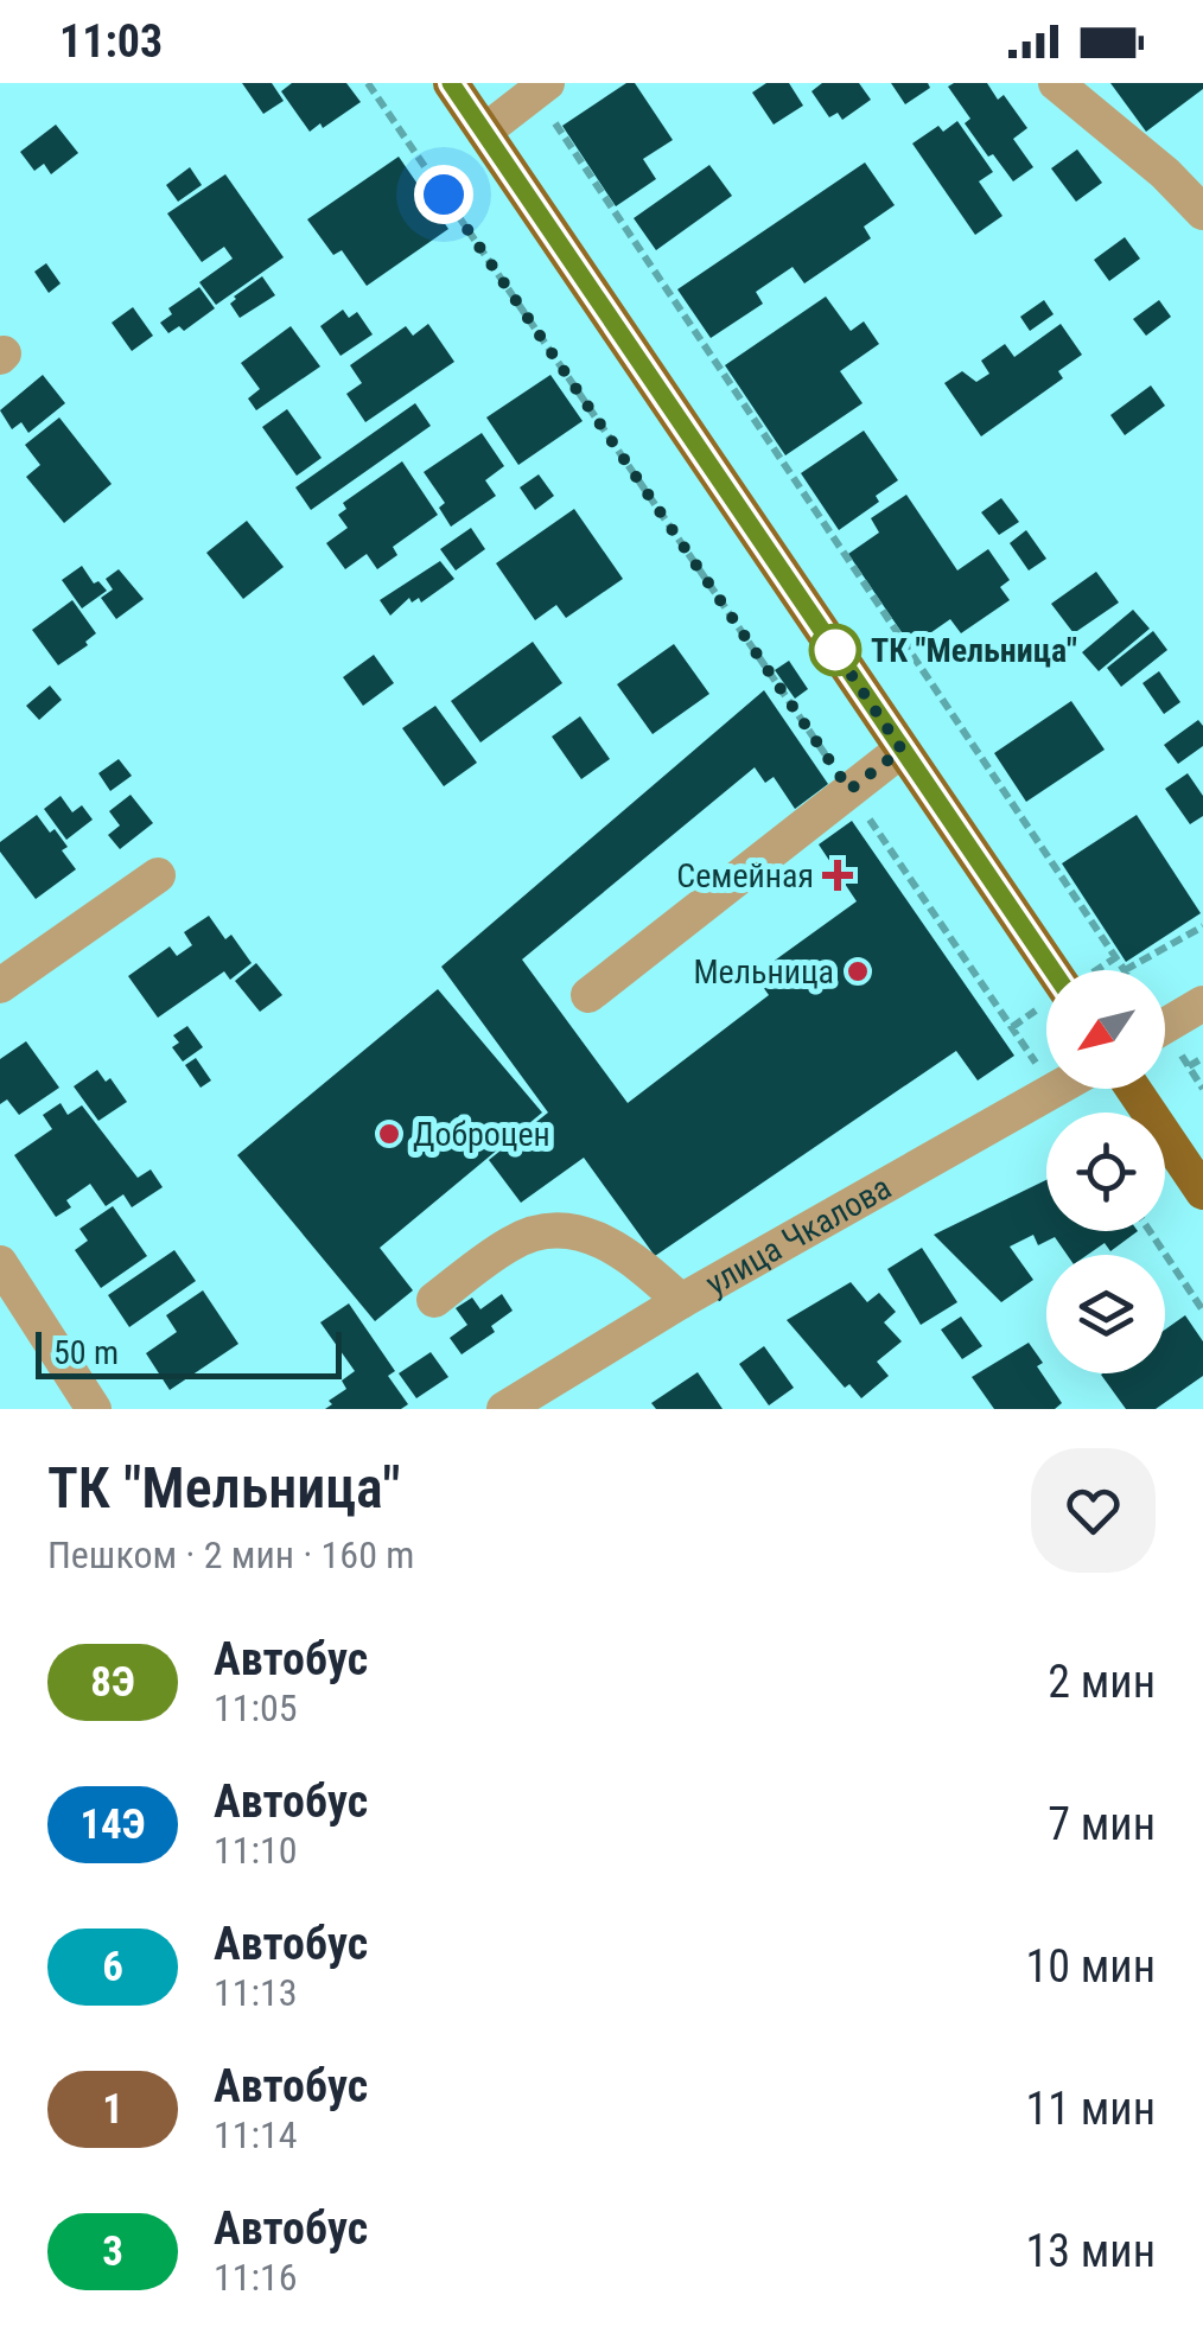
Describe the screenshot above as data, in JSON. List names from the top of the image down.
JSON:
{
  "streets": {
    "street": ["улица Чкалова"]
  },
  "places": {
    "other": ["ТК \"Мельница\"", "Мельница", "Доброцен"],
    "health": ["Семейная"]
  },
  "lines": ["bus line 8Э"],
  "scale_bar": "50 m",
  "north": "bottom left",
  "page": {
    "status": "11:03",
    "scale": "50 m",
    "heading": ["ТК \"Мельница\"", "Пешком · 2 мин · 160 m"],
    "list": [
      {
        "mark": "8Э",
        "name": "Автобус",
        "note": "11:05",
        "value": "2 мин"
      },
      {
        "mark": "14Э",
        "name": "Автобус",
        "note": "11:10",
        "value": "7 мин"
      },
      {
        "mark": "6",
        "name": "Автобус",
        "note": "11:13",
        "value": "10 мин"
      },
      {
        "mark": "1",
        "name": "Автобус",
        "note": "11:14",
        "value": "11 мин"
      },
      {
        "mark": "3",
        "name": "Автобус",
        "note": "11:16",
        "value": "13 мин"
      }
    ]
  }
}
